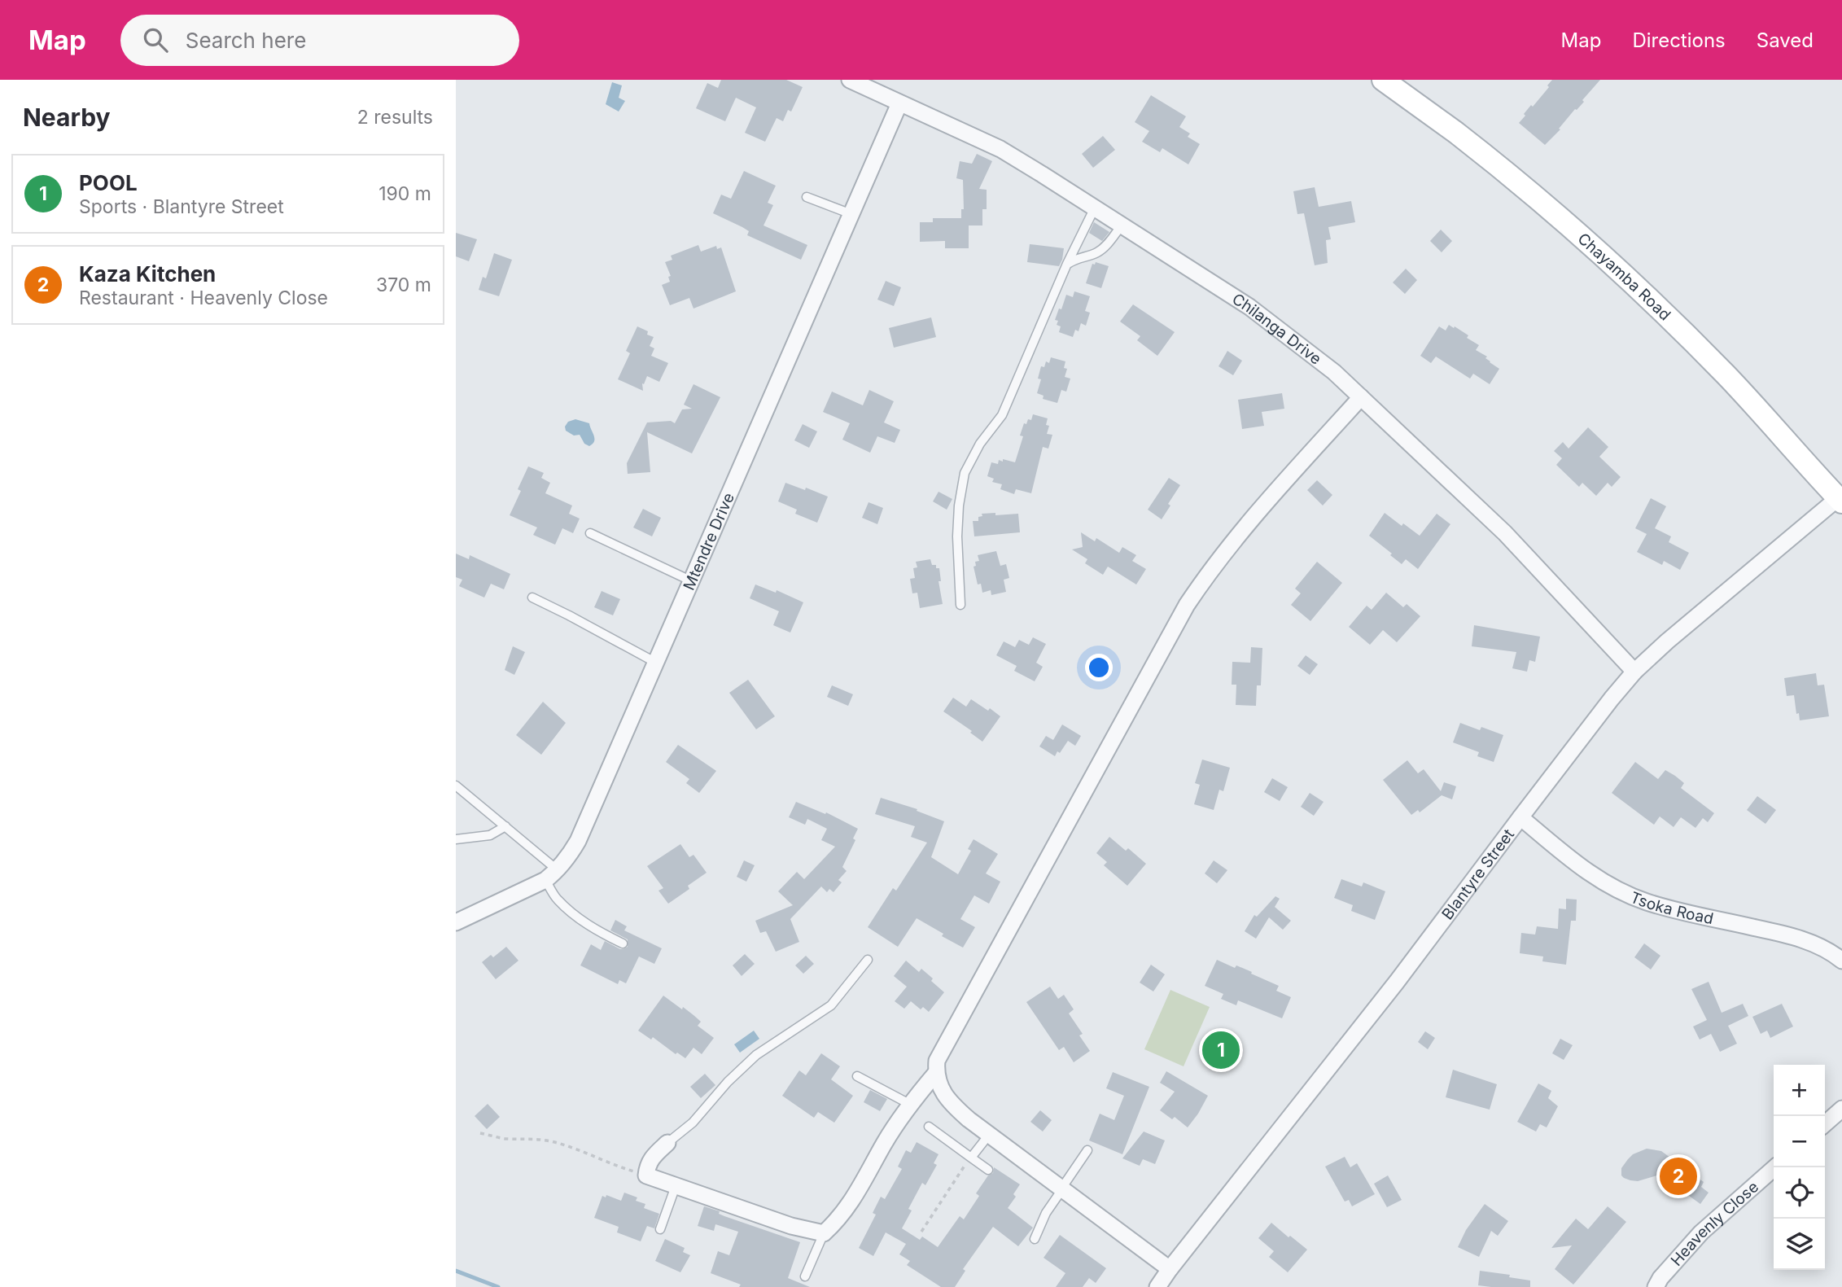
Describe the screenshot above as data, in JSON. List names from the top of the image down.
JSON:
{
  "streets": {
    "street": [
      "Chayamba Road",
      "Chilanga Drive",
      "Mtendre Drive",
      "Blantyre Street",
      "Tsoka Road",
      "Heavenly Close"
    ]
  },
  "crossings": [
    ["Chayamba Road", "Blantyre Street"],
    ["Chilanga Drive", "Mtendre Drive"],
    ["Chilanga Drive", "Blantyre Street"],
    ["Blantyre Street", "Tsoka Road"]
  ],
  "page": {
    "header": "Map",
    "search": "Search here",
    "nav": ["Map", "Directions", "Saved"],
    "heading": ["Nearby", "2 results"],
    "list": [
      {
        "mark": "1",
        "name": "POOL",
        "note": "Sports · Blantyre Street",
        "value": "190 m"
      },
      {
        "mark": "2",
        "name": "Kaza Kitchen",
        "note": "Restaurant · Heavenly Close",
        "value": "370 m"
      }
    ],
    "pins": ["1", "2"],
    "map_buttons": ["+", "−"]
  }
}
